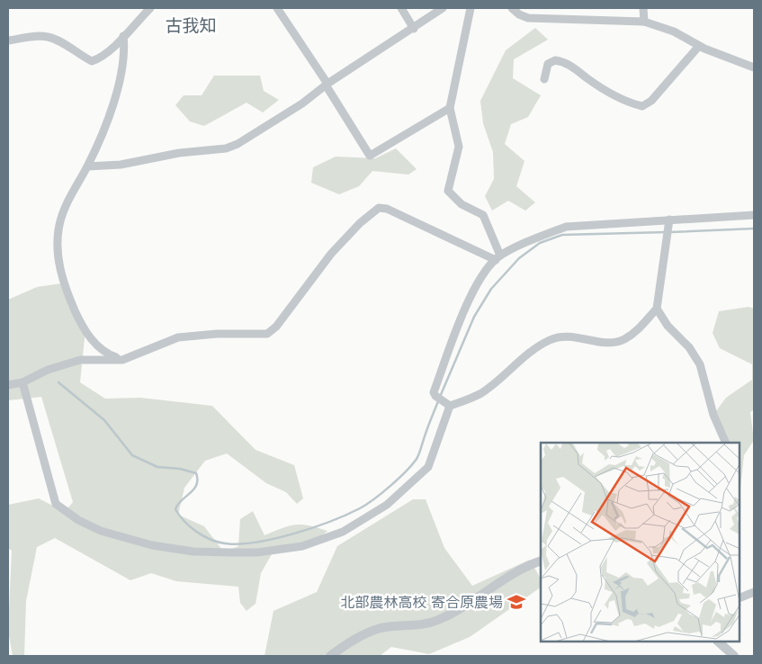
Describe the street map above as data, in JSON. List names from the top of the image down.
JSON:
{
  "districts": ["古我知"],
  "places": {
    "school or university": ["北部農林高校 寄合原農場"]
  }
}
